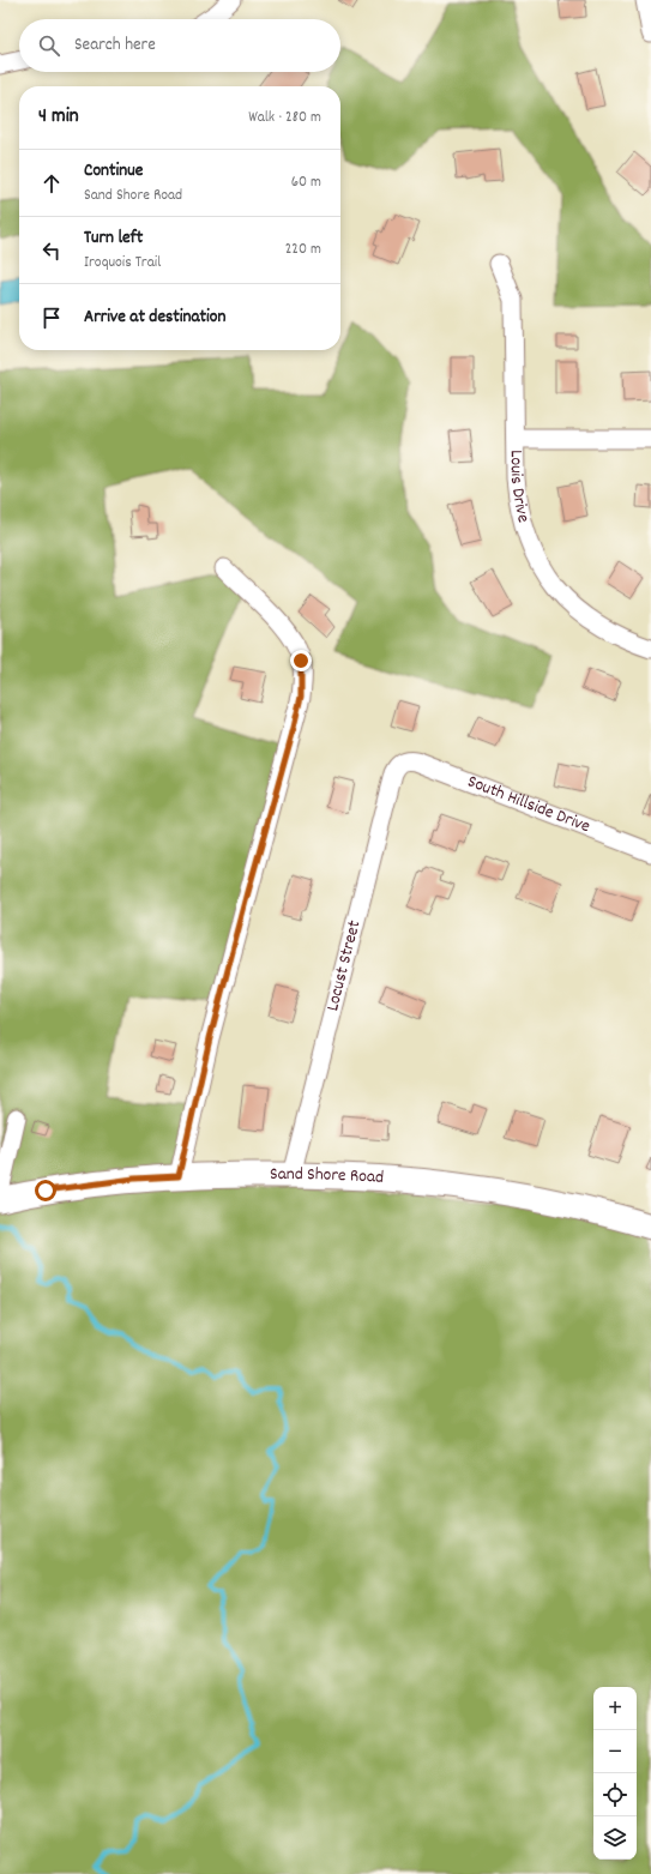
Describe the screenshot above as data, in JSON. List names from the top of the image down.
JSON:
{
  "streets": {
    "street": [
      "Louis Drive",
      "South Hillside Drive",
      "Locust Street",
      "Sand Shore Road"
    ]
  },
  "crossings": [
    ["South Hillside Drive", "Locust Street"],
    ["Locust Street", "Sand Shore Road"]
  ],
  "page": {
    "search": "Search here",
    "heading": ["4 min", "Walk · 280 m"],
    "list": [
      ["Continue", "Sand Shore Road", "60 m"],
      ["Turn left", "Iroquois Trail", "220 m"],
      "Arrive at destination"
    ],
    "map_buttons": ["+", "−"]
  }
}
